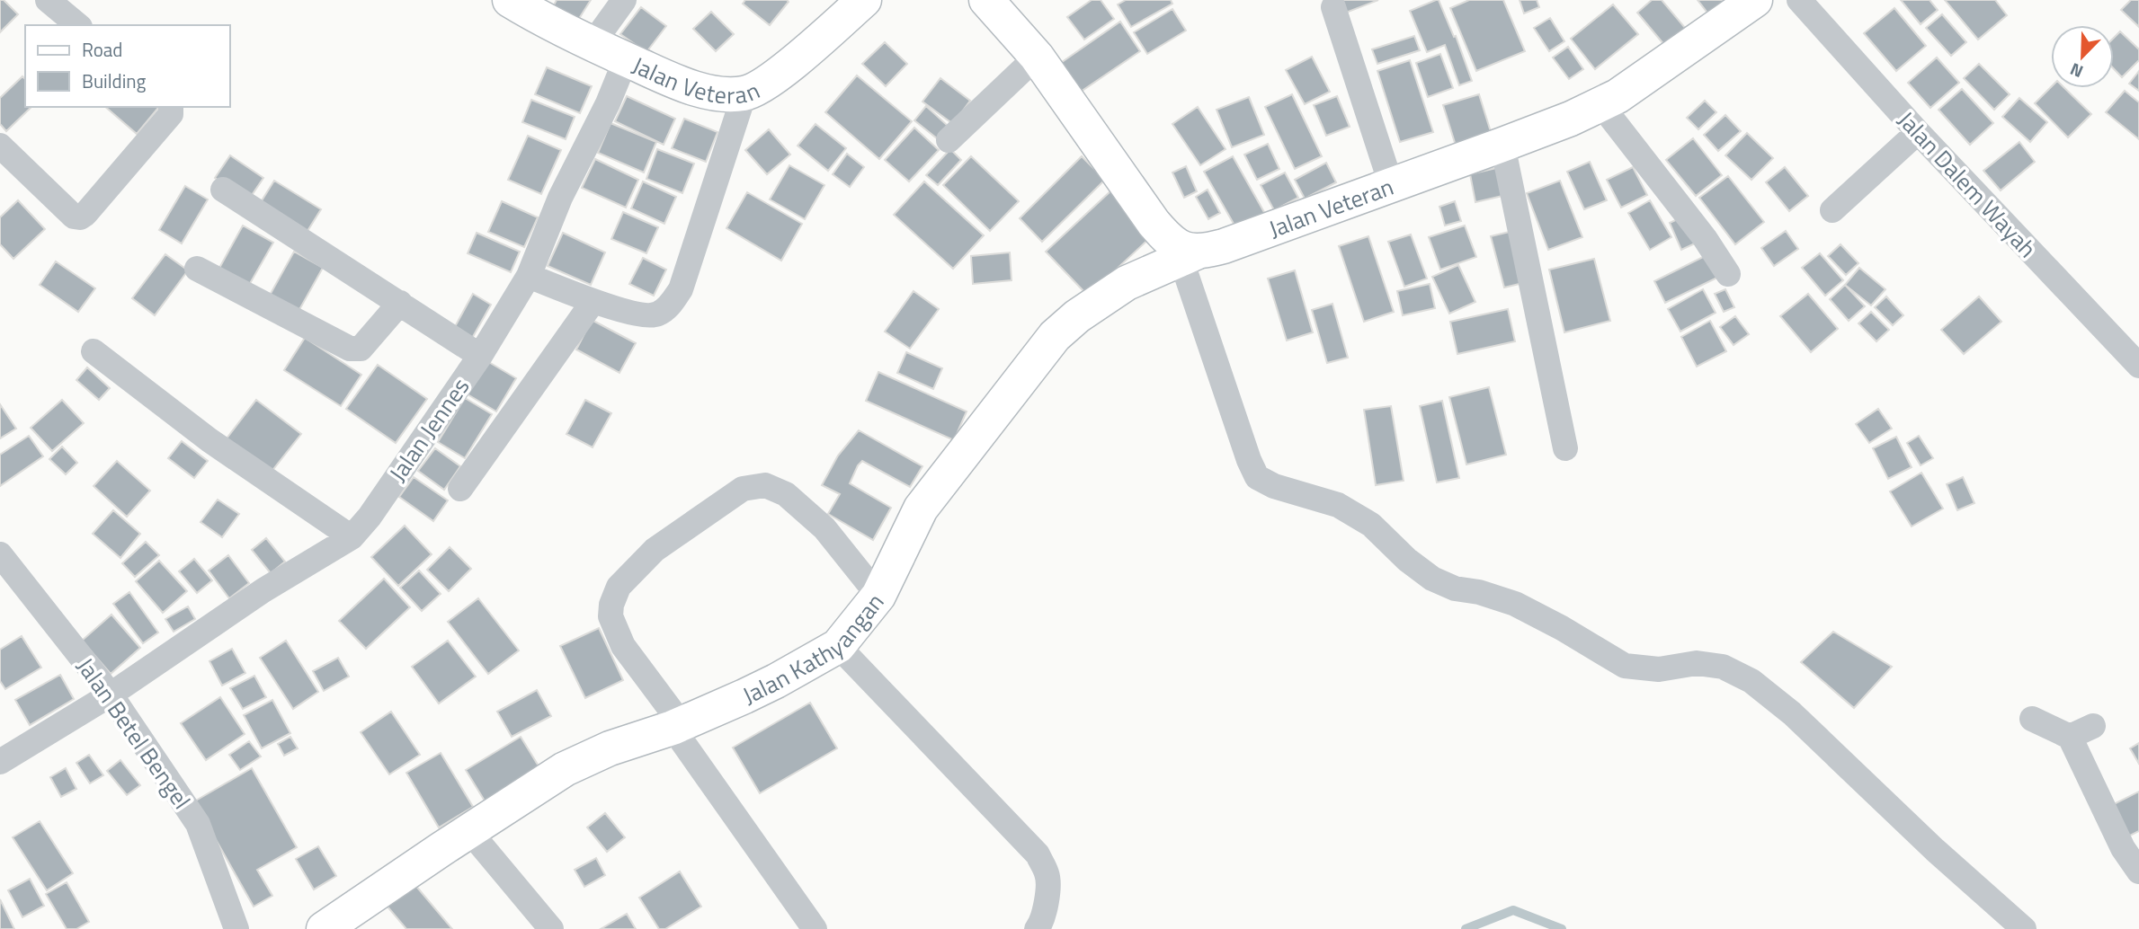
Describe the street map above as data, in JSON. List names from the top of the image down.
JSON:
{
  "streets": {
    "street": [
      "Jalan Veteran",
      "Jalan Dalem Wayah",
      "Jalan Jennes",
      "Jalan Kathyangan",
      "Jalan Betel Bengel"
    ]
  },
  "crossings": [
    ["Jalan Veteran", "Jalan Jennes"],
    ["Jalan Veteran", "Jalan Kathyangan"],
    ["Jalan Jennes", "Jalan Betel Bengel"]
  ],
  "legend": ["Road", "Building"],
  "north": "bottom left"
}
